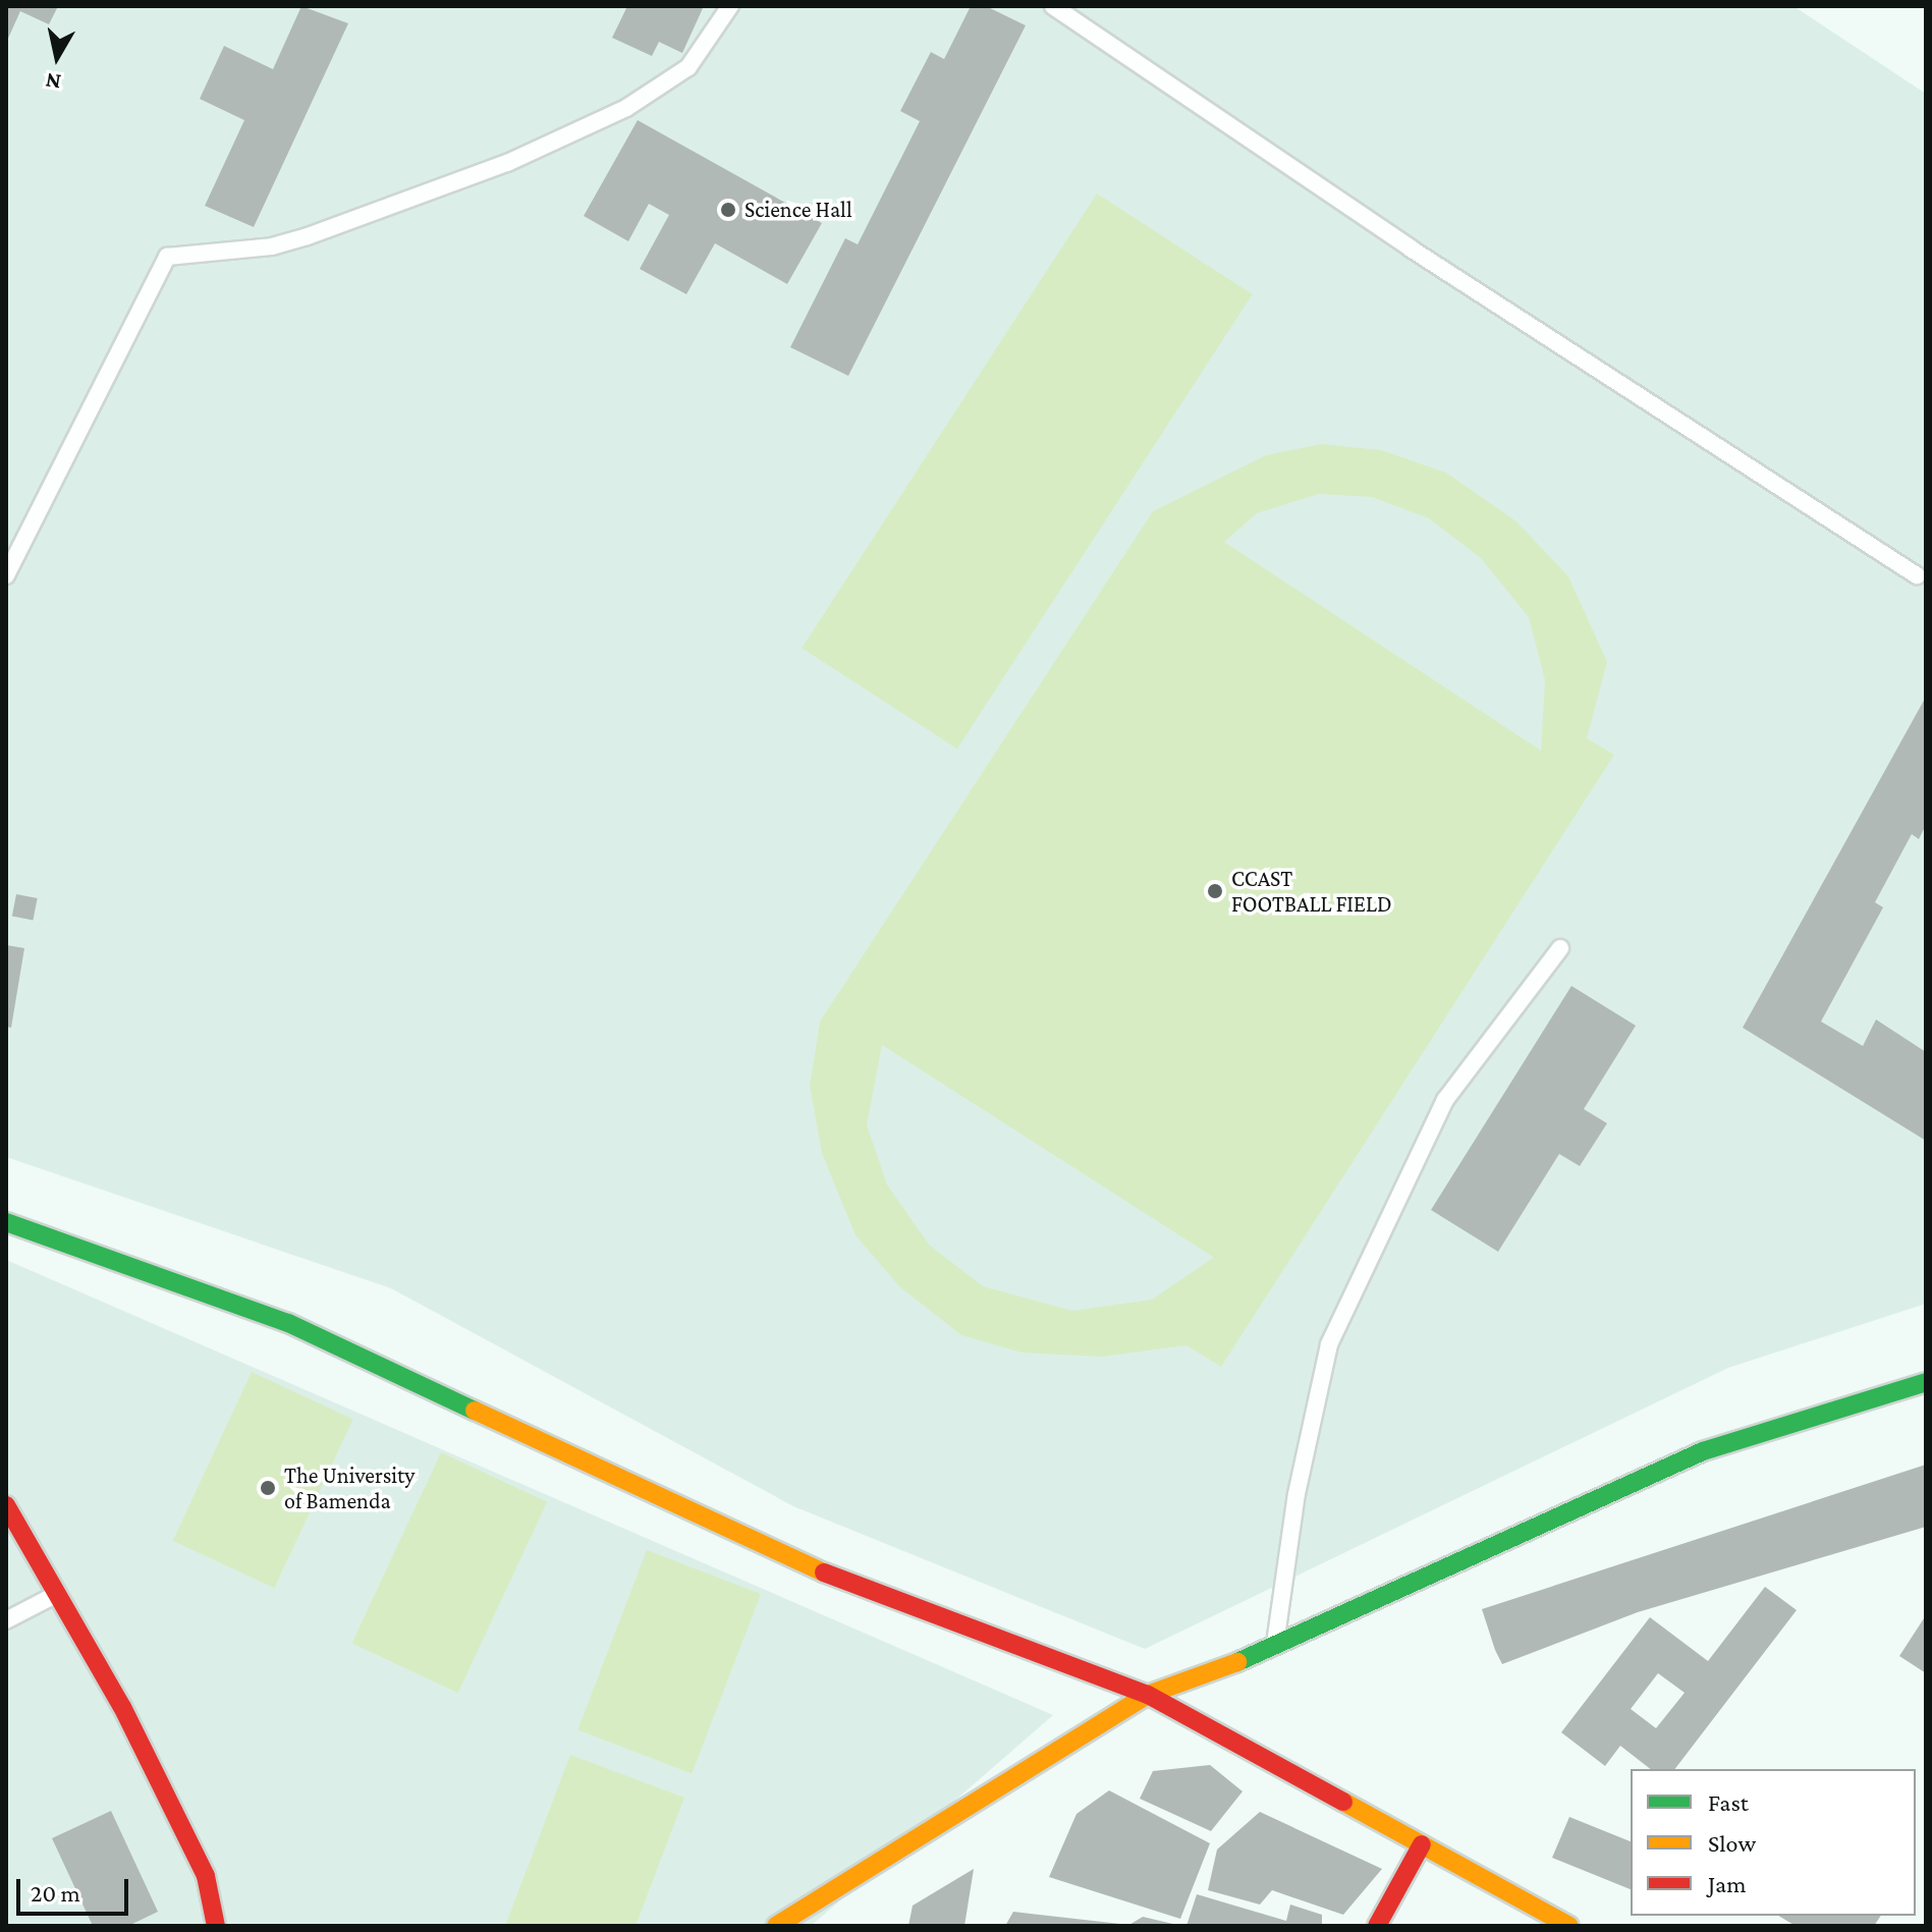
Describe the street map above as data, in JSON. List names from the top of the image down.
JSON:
{
  "places": ["Science Hall", "CCAST FOOTBALL FIELD", "The University of Bamenda"],
  "legend": ["Fast", "Slow", "Jam"],
  "scale_bar": "20 m",
  "north": "bottom"
}
